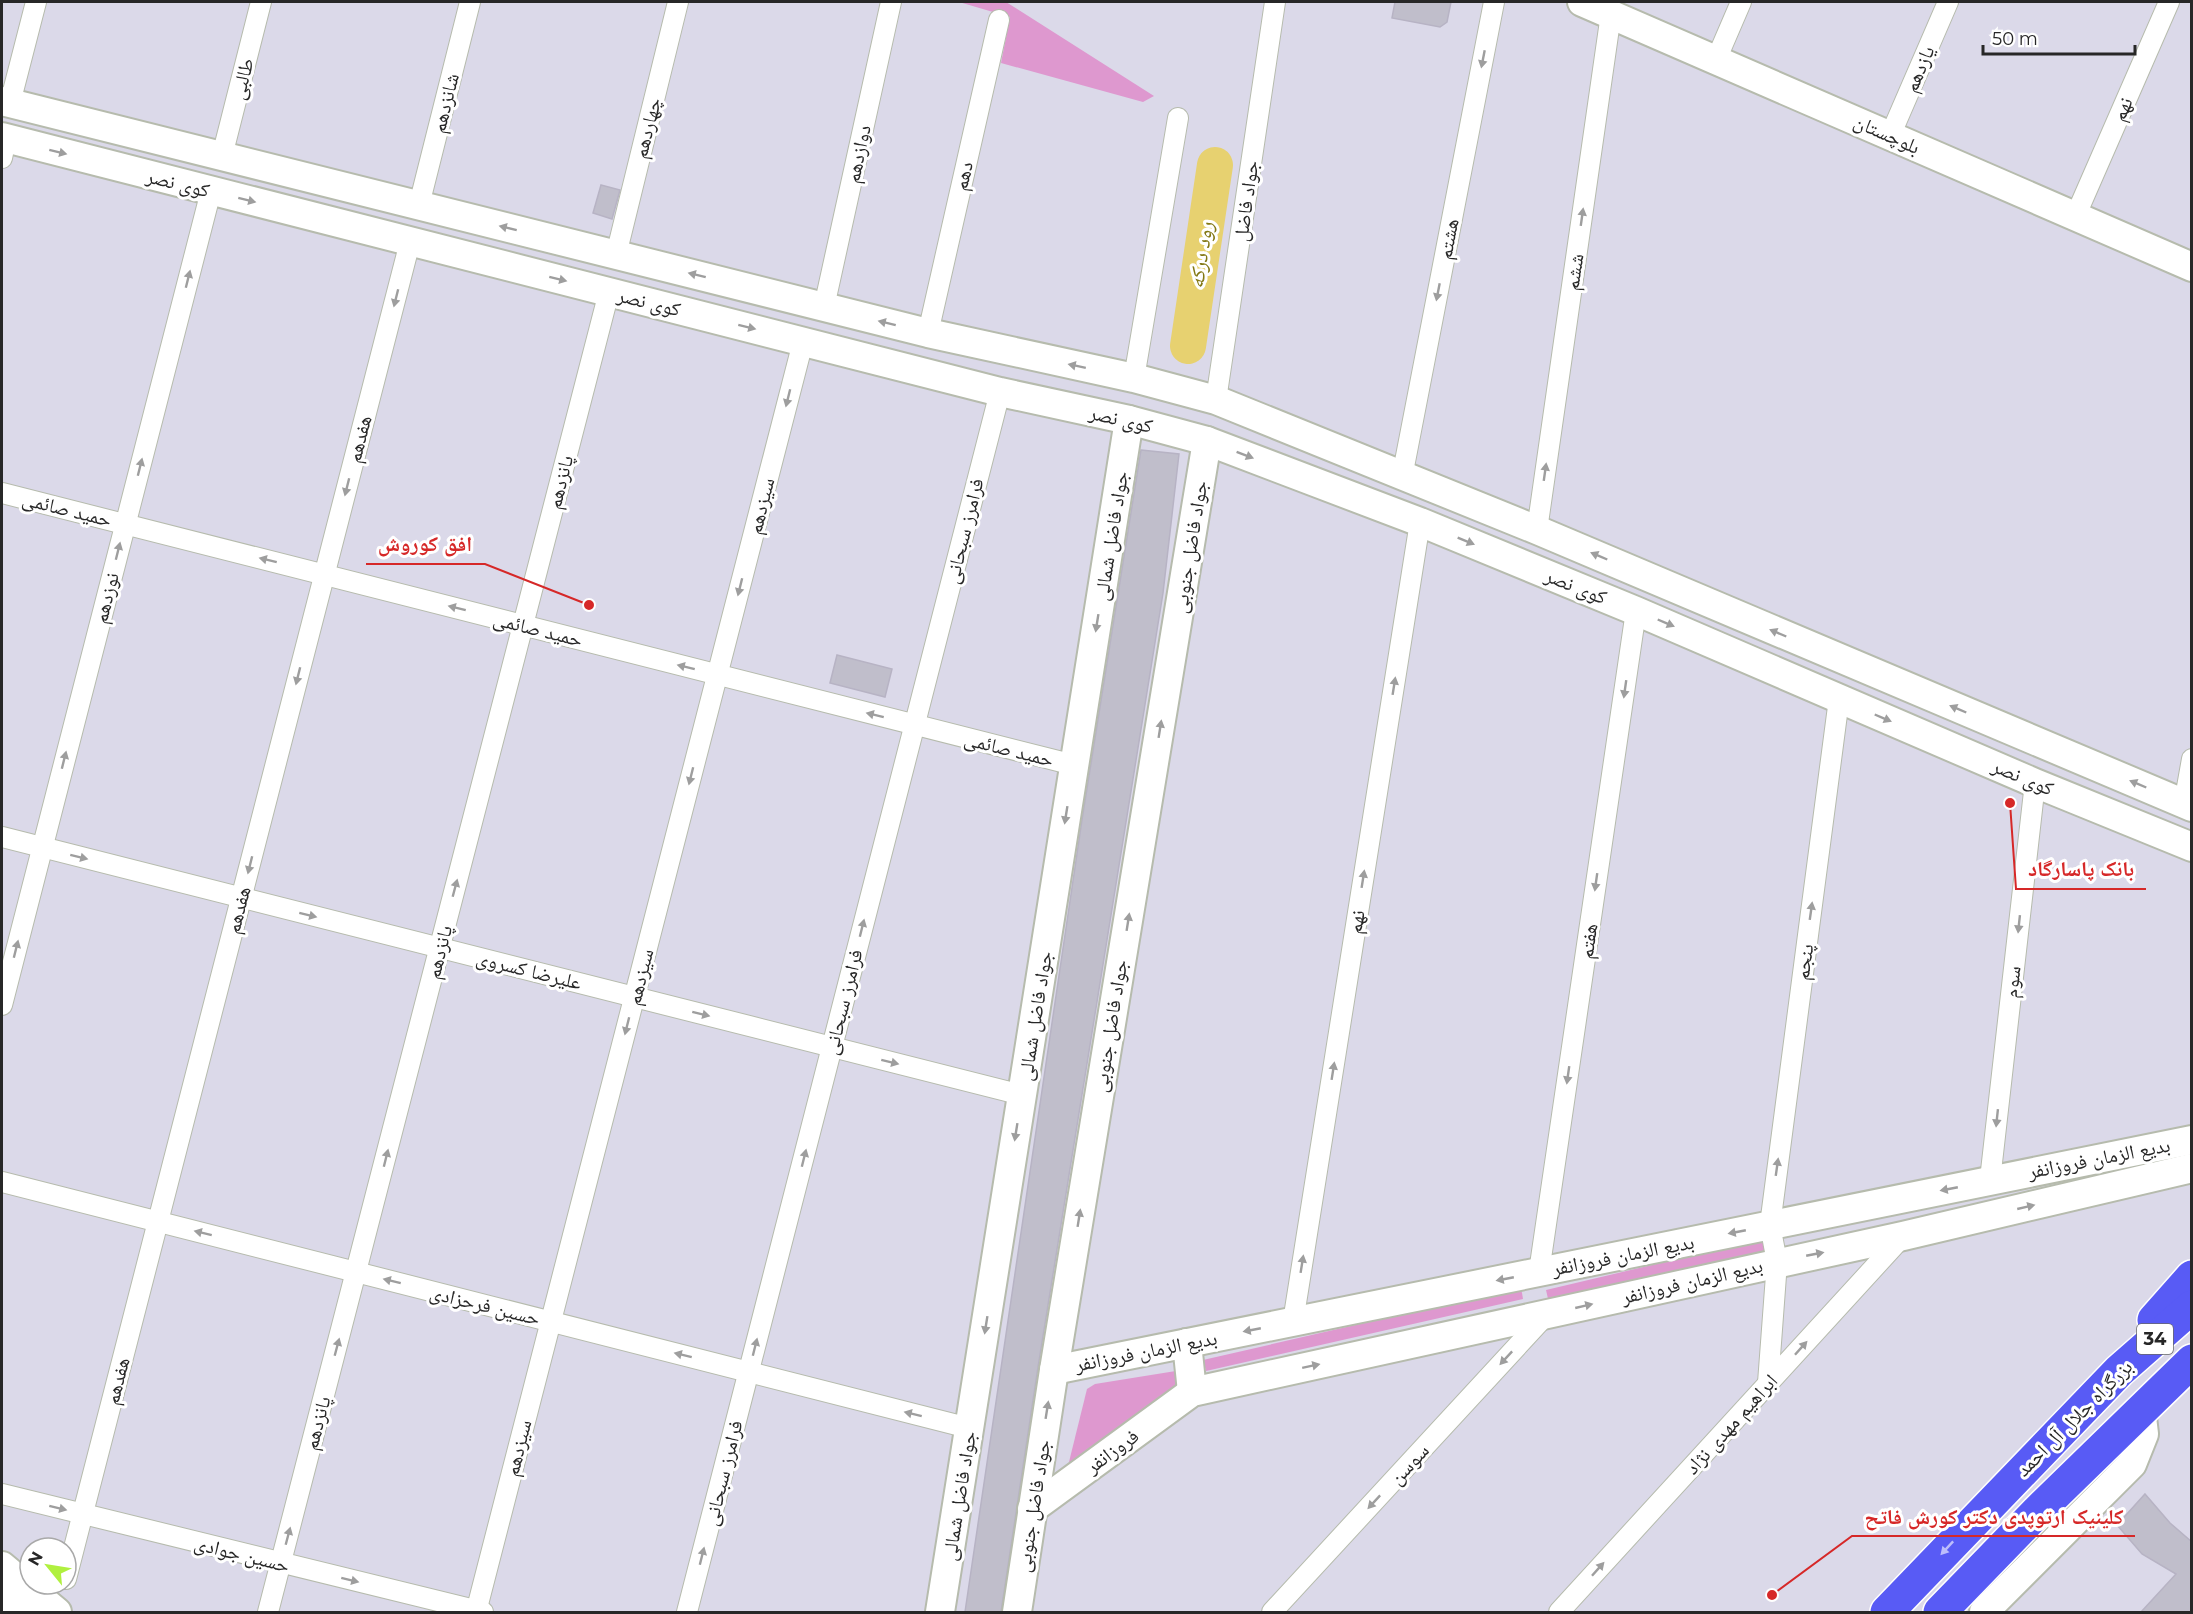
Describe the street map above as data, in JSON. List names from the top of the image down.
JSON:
{
  "streets": {
    "highway": ["34", "بزرگراه جلال آل احمد"],
    "street": [
      "یازدهم",
      "طالبی",
      "شانزدهم",
      "نهم",
      "چهاردهم",
      "بلوچستان",
      "دوازدهم",
      "دهم",
      "کوی نصر",
      "جواد فاضل",
      "هشتم",
      "ششم",
      "هفدهم",
      "پانزدهم",
      "سیزدهم",
      "حمید صائمی",
      "فرامرز سبحانی",
      "جواد فاضل شمالی",
      "جواد فاضل جنوبی",
      "نوزدهم",
      "هفتم",
      "پنجم",
      "علیرضا کسروی",
      "سوم",
      "بدیع‌ الزمان فروزانفر",
      "بدیع الزمان فروزانفر",
      "حسین فرحزادی",
      "ابراهیم مهدی نژاد",
      "فروزانفر",
      "سوسن",
      "حسین جوادی"
    ]
  },
  "crossings": [
    ["یازدهم", "بلوچستان"],
    ["طالبی", "کوی نصر"],
    ["شانزدهم", "کوی نصر"],
    ["نهم", "بلوچستان"],
    ["نهم", "کوی نصر"],
    ["نهم", "بدیع‌ الزمان فروزانفر"],
    ["چهاردهم", "کوی نصر"],
    ["بلوچستان", "ششم"],
    ["دوازدهم", "کوی نصر"],
    ["دهم", "کوی نصر"],
    ["کوی نصر", "جواد فاضل"],
    ["کوی نصر", "هشتم"],
    ["کوی نصر", "ششم"],
    ["کوی نصر", "هفدهم"],
    ["کوی نصر", "پانزدهم"],
    ["کوی نصر", "سیزدهم"],
    ["کوی نصر", "فرامرز سبحانی"],
    ["کوی نصر", "جواد فاضل شمالی"],
    ["کوی نصر", "جواد فاضل جنوبی"],
    ["کوی نصر", "نوزدهم"],
    ["کوی نصر", "هفتم"],
    ["کوی نصر", "پنجم"],
    ["کوی نصر", "سوم"],
    ["هفدهم", "حمید صائمی"],
    ["هفدهم", "علیرضا کسروی"],
    ["هفدهم", "حسین فرحزادی"],
    ["هفدهم", "حسین جوادی"],
    ["پانزدهم", "حمید صائمی"],
    ["پانزدهم", "علیرضا کسروی"],
    ["پانزدهم", "حسین فرحزادی"],
    ["پانزدهم", "حسین جوادی"],
    ["سیزدهم", "حمید صائمی"],
    ["سیزدهم", "علیرضا کسروی"],
    ["سیزدهم", "حسین فرحزادی"],
    ["سیزدهم", "حسین جوادی"],
    ["حمید صائمی", "فرامرز سبحانی"],
    ["حمید صائمی", "جواد فاضل شمالی"],
    ["حمید صائمی", "نوزدهم"],
    ["فرامرز سبحانی", "علیرضا کسروی"],
    ["فرامرز سبحانی", "حسین فرحزادی"],
    ["جواد فاضل شمالی", "علیرضا کسروی"],
    ["جواد فاضل شمالی", "حسین فرحزادی"],
    ["جواد فاضل جنوبی", "بدیع‌ الزمان فروزانفر"],
    ["جواد فاضل جنوبی", "فروزانفر"],
    ["نوزدهم", "علیرضا کسروی"],
    ["هفتم", "بدیع‌ الزمان فروزانفر"],
    ["پنجم", "بدیع‌ الزمان فروزانفر"],
    ["پنجم", "بدیع الزمان فروزانفر"],
    ["پنجم", "ابراهیم مهدی نژاد"],
    ["سوم", "بدیع‌ الزمان فروزانفر"],
    ["بدیع الزمان فروزانفر", "ابراهیم مهدی نژاد"],
    ["بدیع الزمان فروزانفر", "فروزانفر"],
    ["بدیع الزمان فروزانفر", "سوسن"]
  ],
  "one_way": [
    "نهم",
    "هشتم",
    "ششم",
    "هفدهم",
    "پانزدهم",
    "سیزدهم",
    "حمید صائمی",
    "فرامرز سبحانی",
    "جواد فاضل شمالی",
    "جواد فاضل جنوبی",
    "نوزدهم",
    "هفتم",
    "پنجم",
    "علیرضا کسروی",
    "سوم",
    "بدیع‌ الزمان فروزانفر",
    "بدیع الزمان فروزانفر",
    "حسین فرحزادی",
    "ابراهیم مهدی نژاد",
    "سوسن",
    "حسین جوادی"
  ],
  "water": ["رود درکه"],
  "places": ["افق کوروش", "بانک پاسارگاد", "کلینیک ارتوپدی دکتر کورش فاتح"],
  "scale_bar": "50 m",
  "north": "top left"
}
